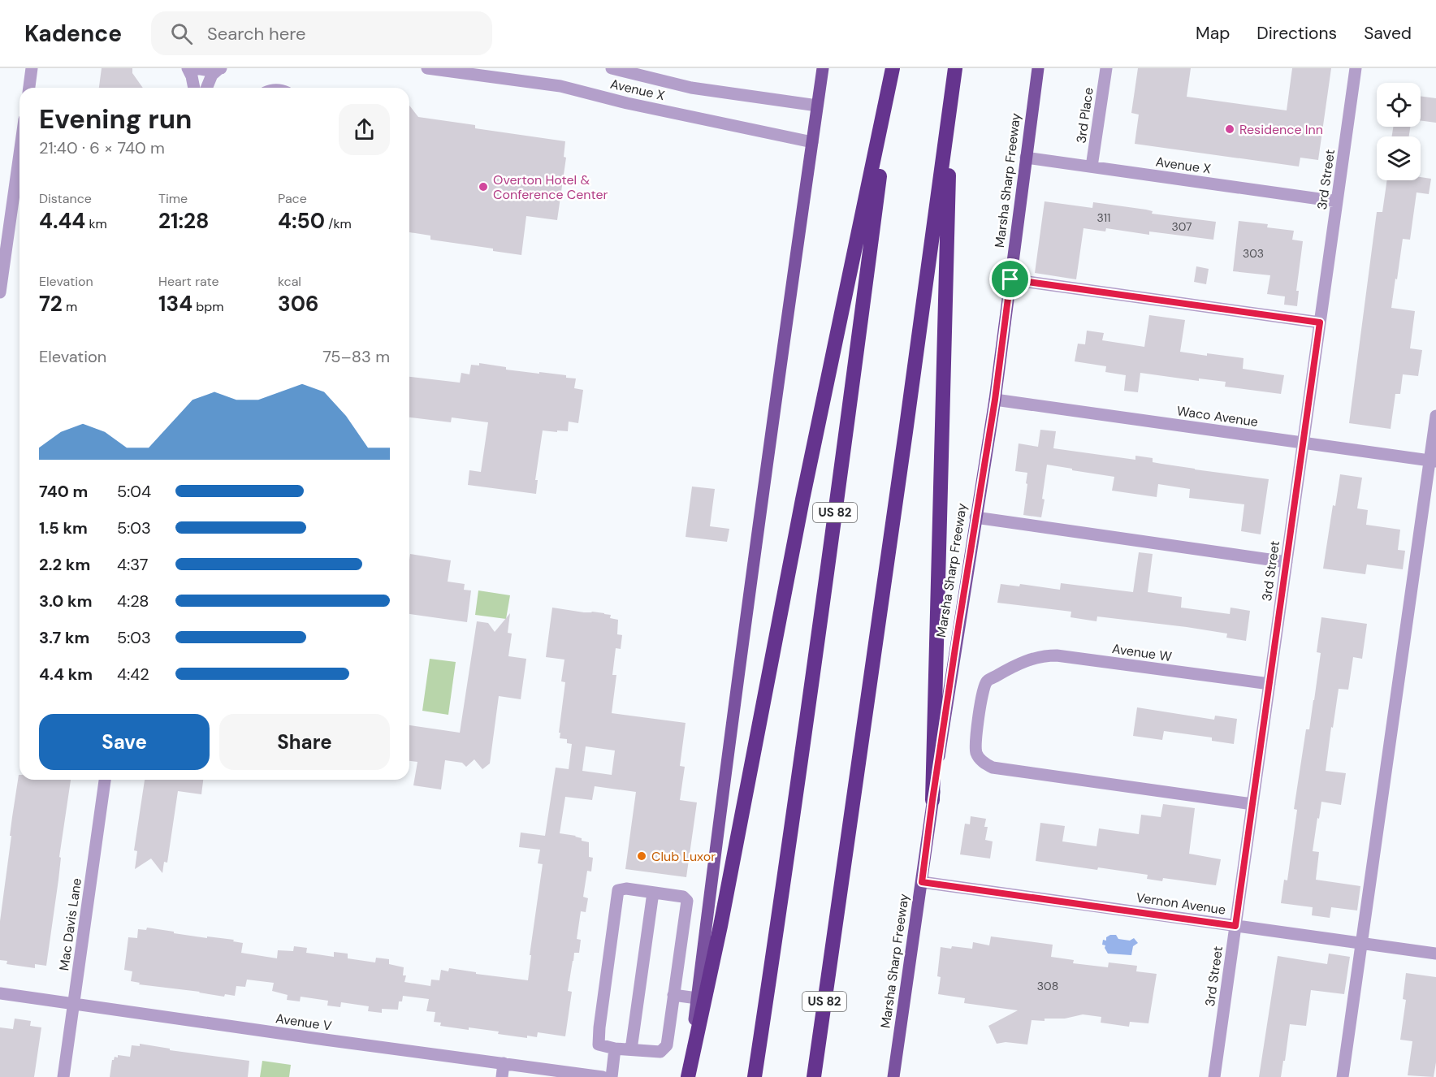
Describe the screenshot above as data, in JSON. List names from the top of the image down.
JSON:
{
  "streets": {
    "highway": ["US 82"],
    "main road": ["Marsha Sharp Freeway"],
    "street": [
      "Avenue X",
      "3rd Place",
      "3rd Street",
      "Waco Avenue",
      "Avenue W",
      "Vernon Avenue",
      "Mac Davis Lane",
      "Avenue V"
    ]
  },
  "crossings": [
    ["Avenue X", "3rd Place"],
    ["Avenue X", "3rd Street"],
    ["Avenue X", "Marsha Sharp Freeway"],
    ["3rd Street", "Waco Avenue"],
    ["3rd Street", "Avenue W"],
    ["3rd Street", "Vernon Avenue"],
    ["Marsha Sharp Freeway", "Waco Avenue"],
    ["Marsha Sharp Freeway", "Vernon Avenue"],
    ["Mac Davis Lane", "Avenue V"]
  ],
  "places": ["Residence Inn", "Overton Hotel & Conference Center", "Club Luxor"],
  "house_numbers": [
    "311",
    "307",
    "303",
    "308"
  ],
  "page": {
    "header": "Kadence",
    "search": "Search here",
    "nav": ["Map", "Directions", "Saved"],
    "heading": ["Evening run", "21:40 · 6 × 740 m"],
    "stats": [
      ["Distance", "4.44 km"],
      ["Time", "21:28"],
      ["Pace", "4:50 /km"],
      ["Elevation", "72 m"],
      ["Heart rate", "134 bpm"],
      ["kcal", "306"]
    ],
    "chart": ["Elevation", "75–83 m"],
    "list": [
      {
        "name": "740 m",
        "note": "5:04"
      },
      {
        "name": "1.5 km",
        "note": "5:03"
      },
      {
        "name": "2.2 km",
        "note": "4:37"
      },
      {
        "name": "3.0 km",
        "note": "4:28"
      },
      {
        "name": "3.7 km",
        "note": "5:03"
      },
      {
        "name": "4.4 km",
        "note": "4:42"
      }
    ],
    "buttons": ["Save", "Share"]
  }
}
